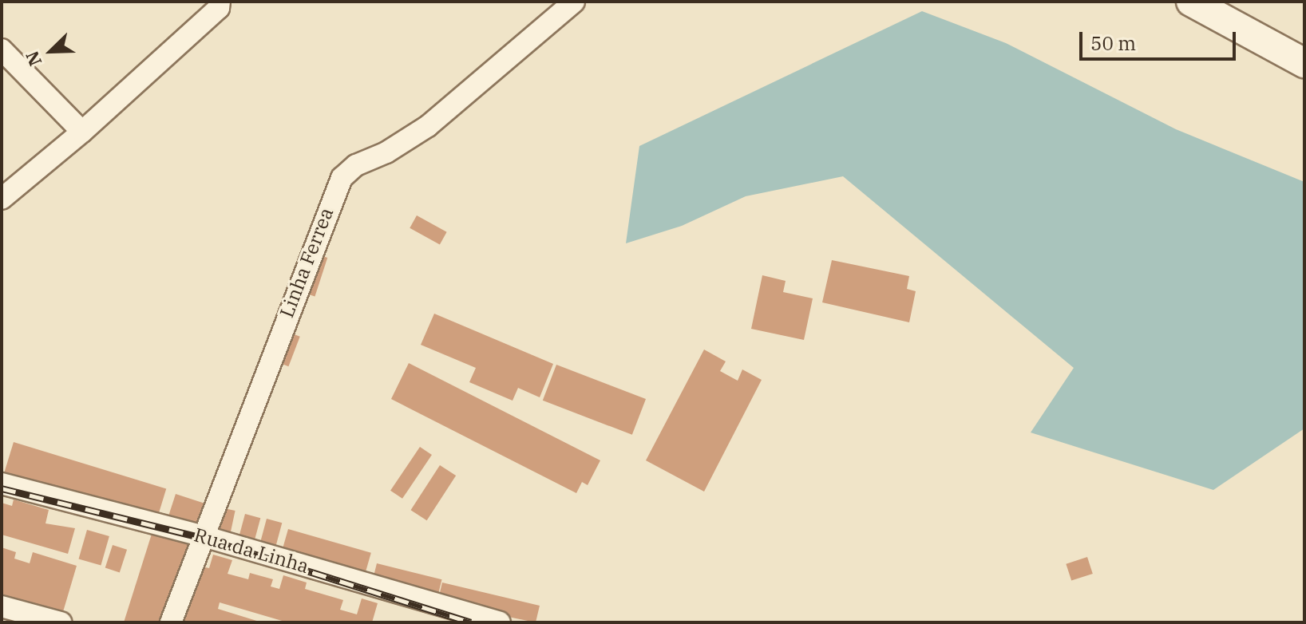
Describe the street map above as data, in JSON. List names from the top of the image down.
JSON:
{
  "streets": {
    "street": ["Linha Ferrea", "Rua da Linha"]
  },
  "crossings": [
    ["Linha Ferrea", "Rua da Linha"]
  ],
  "scale_bar": "50 m",
  "north": "bottom left"
}
